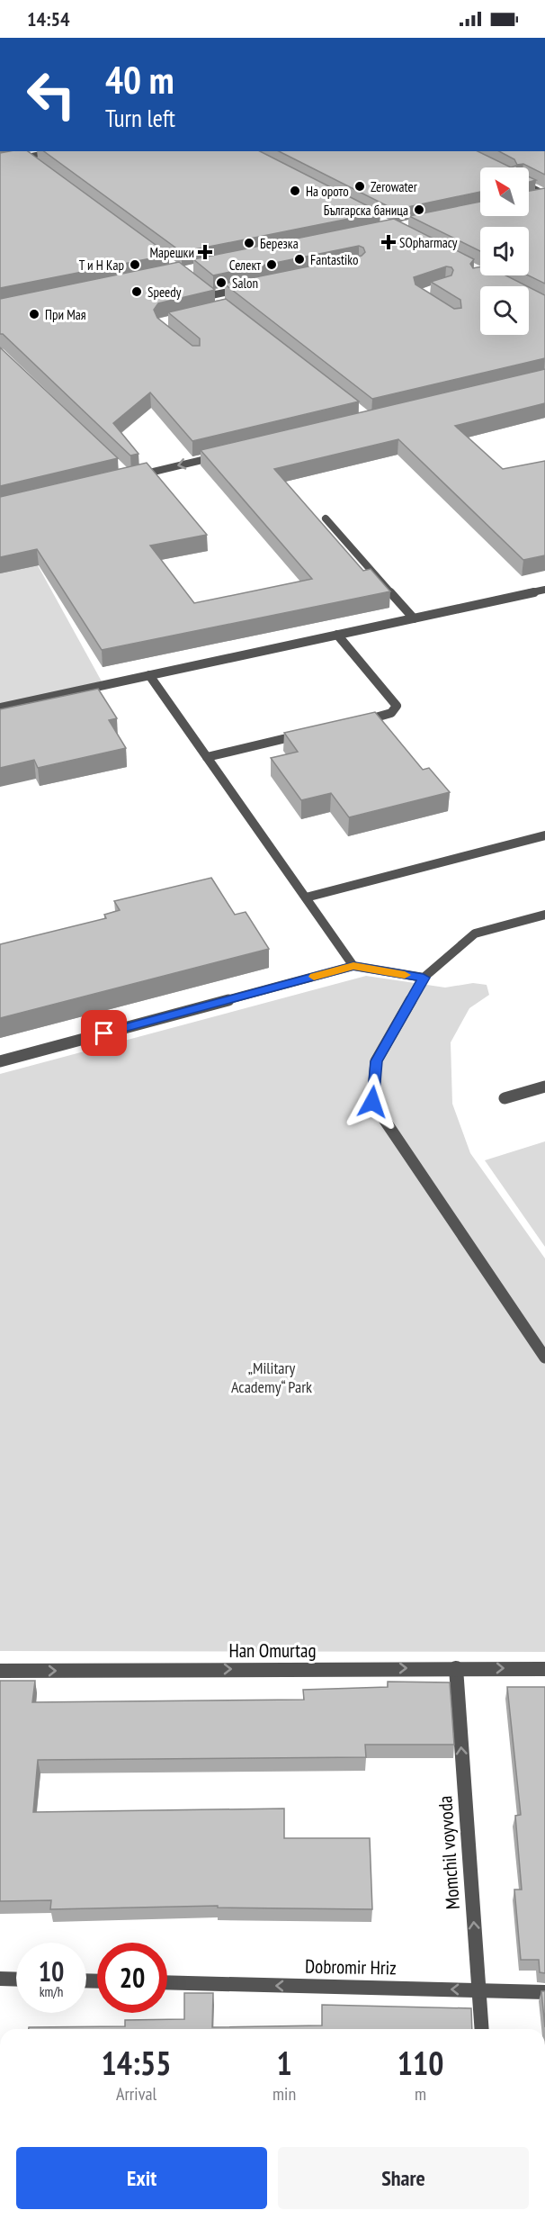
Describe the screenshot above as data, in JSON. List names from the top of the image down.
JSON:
{
  "streets": {
    "street": ["Han Omurtag", "Momchil voyvoda", "Dobromir Hriz"]
  },
  "crossings": [
    ["Han Omurtag", "Momchil voyvoda"],
    ["Momchil voyvoda", "Dobromir Hriz"]
  ],
  "one_way": ["Han Omurtag", "Momchil voyvoda", "Dobromir Hriz"],
  "parks": ["„Military Academy“ Park"],
  "places": {
    "other": [
      "Zerowater",
      "На орото",
      "Българска баница",
      "Березка",
      "Fantastiko",
      "Т и Н Кар",
      "Селект",
      "Salon",
      "Speedy",
      "При Мая"
    ],
    "health": ["SOpharmacy", "Марешки"]
  },
  "north": "top left",
  "page": {
    "status": "14:54",
    "turn": ["40 m", "Turn left"],
    "speed": "10 km/h",
    "limit": "20",
    "eta": [
      "14:55",
      "Arrival",
      "1",
      "min",
      "110",
      "m"
    ],
    "buttons": ["Exit", "Share"]
  }
}
